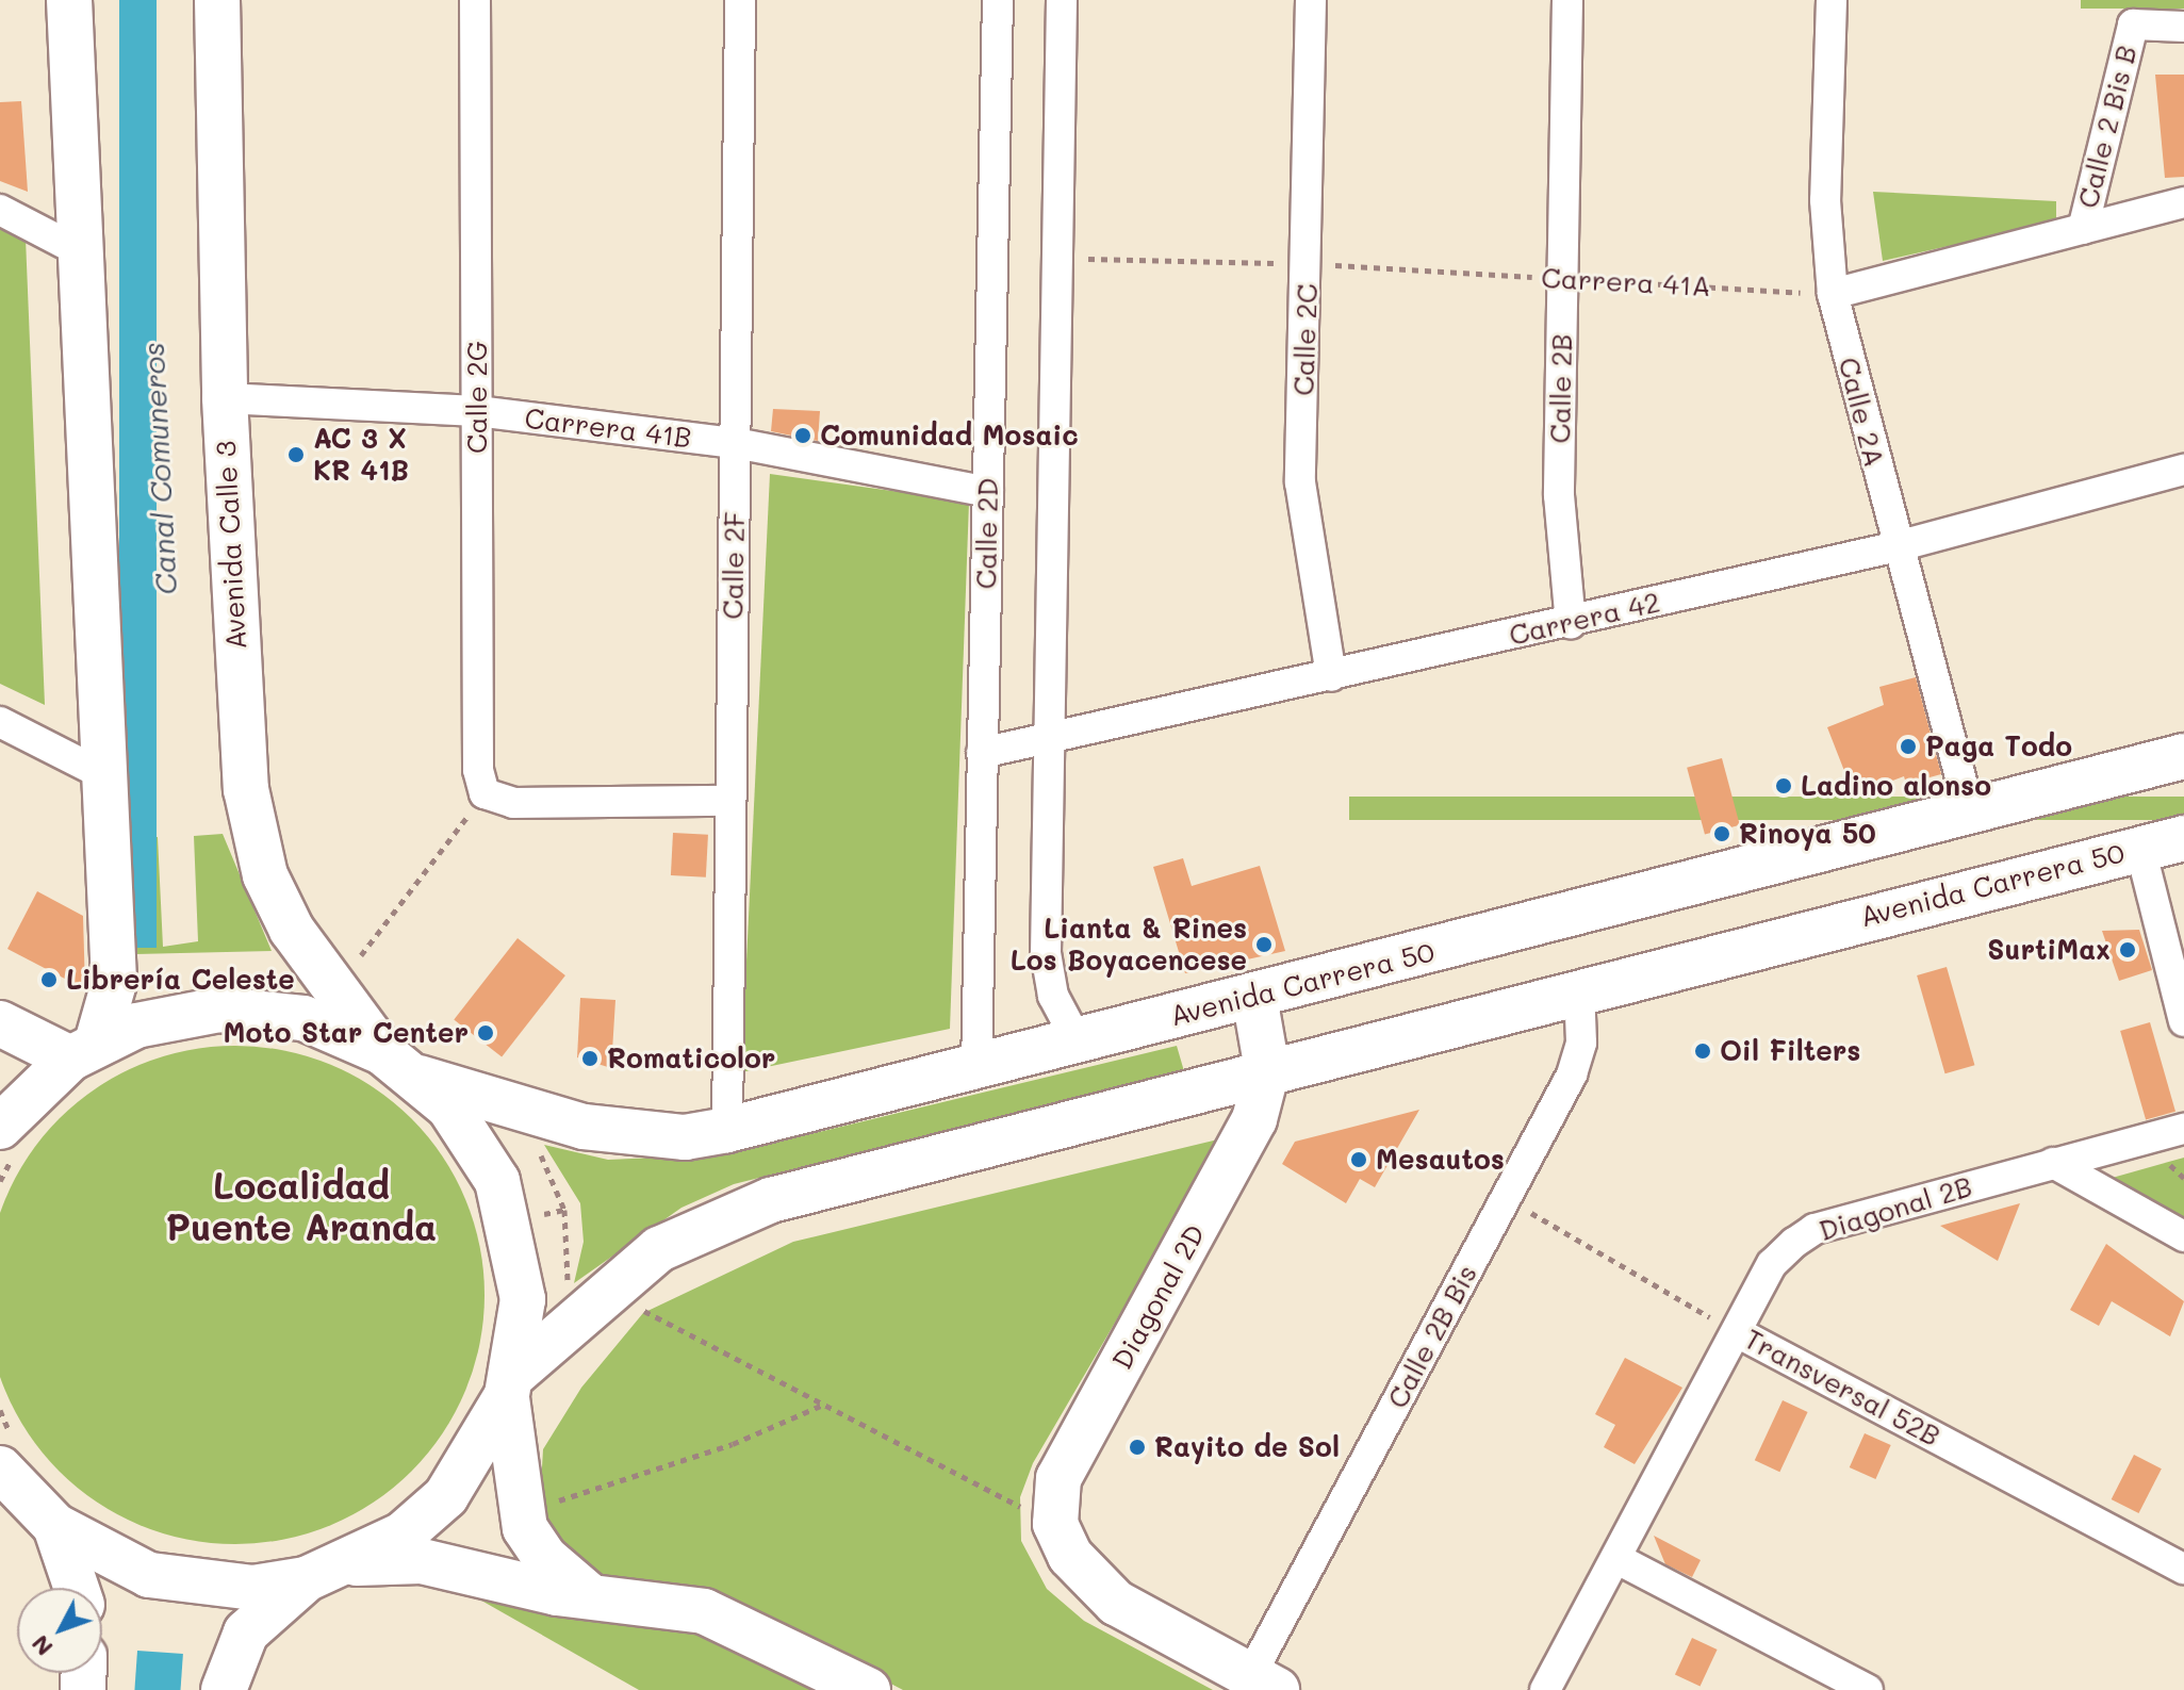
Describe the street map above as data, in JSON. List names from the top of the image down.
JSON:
{
  "streets": {
    "main road": ["Avenida Calle 3", "Avenida Carrera 50", "Diagonal 2D"],
    "street": [
      "Calle 2 Bis B",
      "Calle 2C",
      "Calle 2B",
      "Calle 2G",
      "Calle 2A",
      "Carrera 41B",
      "Calle 2D",
      "Calle 2F",
      "Carrera 42",
      "Diagonal 2B",
      "Calle 2B Bis",
      "Transversal 52B"
    ],
    "path": ["Carrera 41A"]
  },
  "crossings": [
    ["Carrera 41A", "Calle 2C"],
    ["Carrera 41A", "Calle 2B"],
    ["Carrera 41A", "Calle 2A"],
    ["Calle 2C", "Carrera 42"],
    ["Calle 2B", "Carrera 42"],
    ["Calle 2G", "Carrera 41B"],
    ["Calle 2A", "Carrera 42"],
    ["Calle 2A", "Avenida Carrera 50"],
    ["Carrera 41B", "Calle 2D"],
    ["Carrera 41B", "Avenida Calle 3"],
    ["Carrera 41B", "Calle 2F"],
    ["Calle 2D", "Carrera 42"],
    ["Calle 2D", "Avenida Carrera 50"],
    ["Calle 2F", "Avenida Carrera 50"],
    ["Avenida Carrera 50", "Diagonal 2D"],
    ["Avenida Carrera 50", "Calle 2B Bis"],
    ["Diagonal 2B", "Transversal 52B"],
    ["Calle 2B Bis", "Transversal 52B"]
  ],
  "districts": ["Localidad Puente Aranda"],
  "water": ["Canal Comuneros"],
  "places": [
    "Comunidad Mosaic",
    "AC 3 X KR 41B",
    "Paga Todo",
    "Ladino alonso",
    "Rinoya 50",
    "Lianta & Rines Los Boyacencese",
    "SurtiMax",
    "Librería Celeste",
    "Moto Star Center",
    "Oil Filters",
    "Romaticolor",
    "Mesautos",
    "Rayito de Sol"
  ],
  "north": "bottom left"
}
